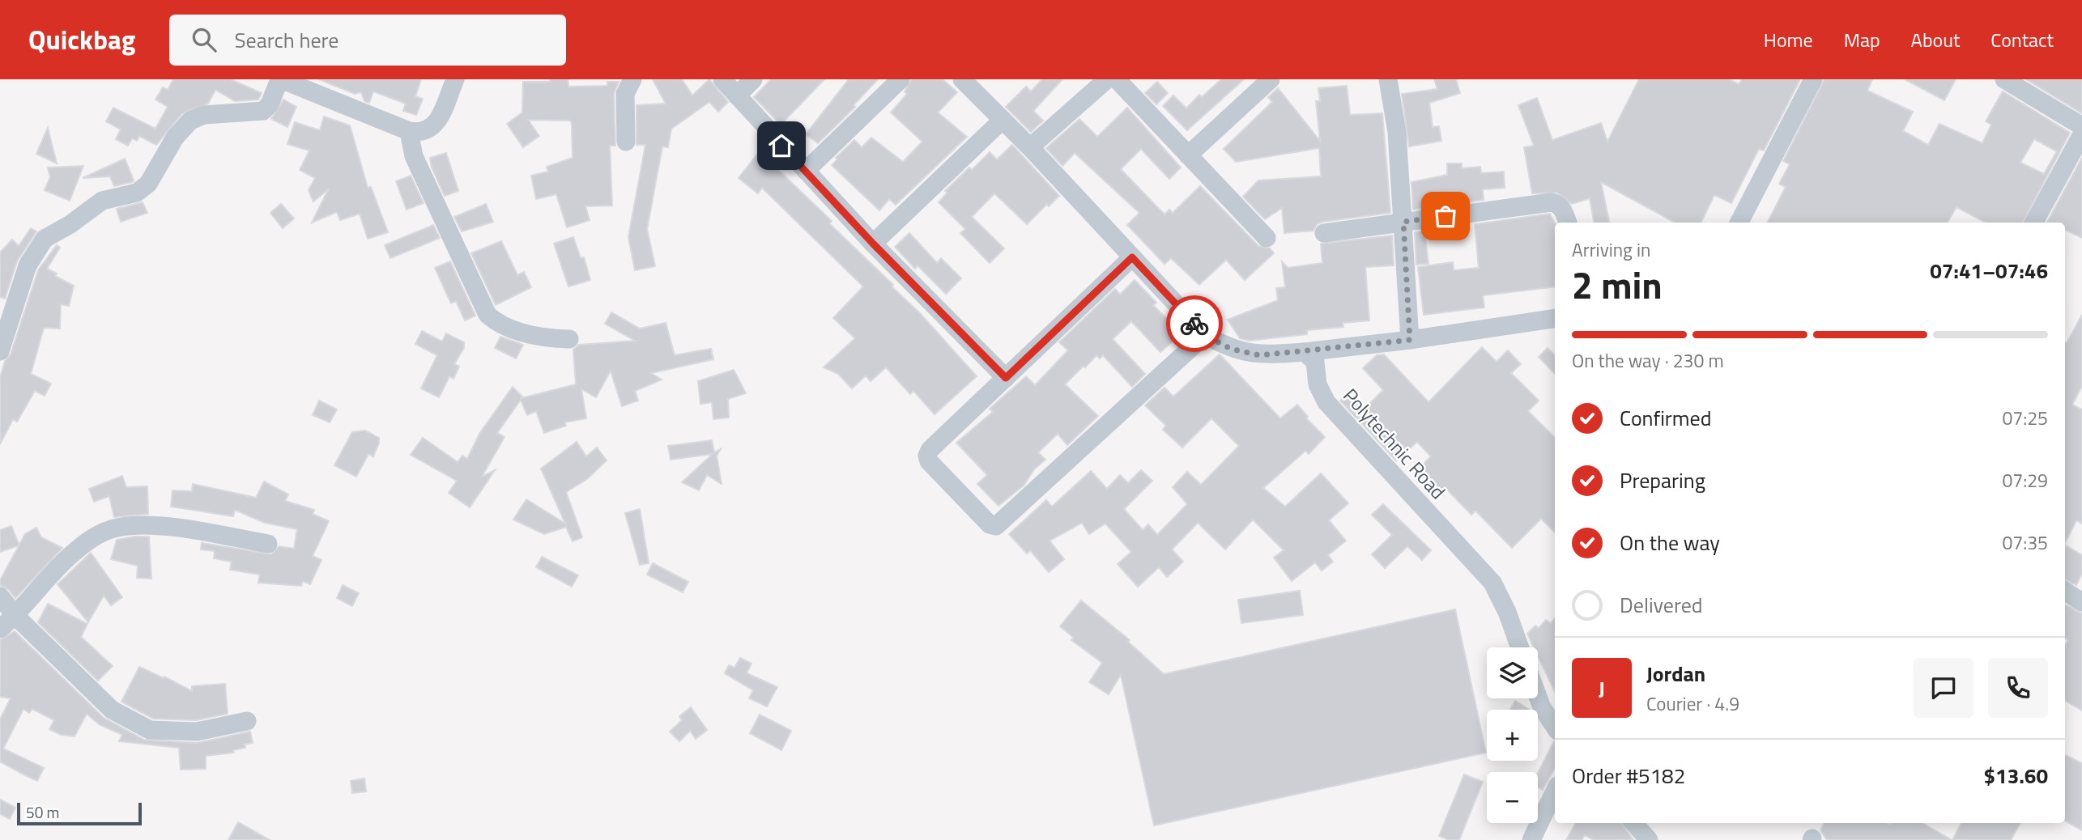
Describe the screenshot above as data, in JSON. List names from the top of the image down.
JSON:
{
  "streets": {
    "street": ["Polytechnic Road"]
  },
  "scale_bar": "50 m",
  "page": {
    "header": "Quickbag",
    "search": "Search here",
    "nav": [
      "Home",
      "Map",
      "About",
      "Contact"
    ],
    "heading": ["2 min", "Arriving in", "07:41–07:46"],
    "panel": [
      "Jordan",
      "Courier · 4.9",
      "Order #5182",
      "$13.60"
    ],
    "bar": "On the way · 230 m",
    "list": [
      ["Confirmed", "07:25"],
      ["Preparing", "07:29"],
      ["On the way", "07:35"],
      "Delivered"
    ],
    "map_buttons": ["+", "−"],
    "round": "J",
    "scale": "50 m"
  }
}
